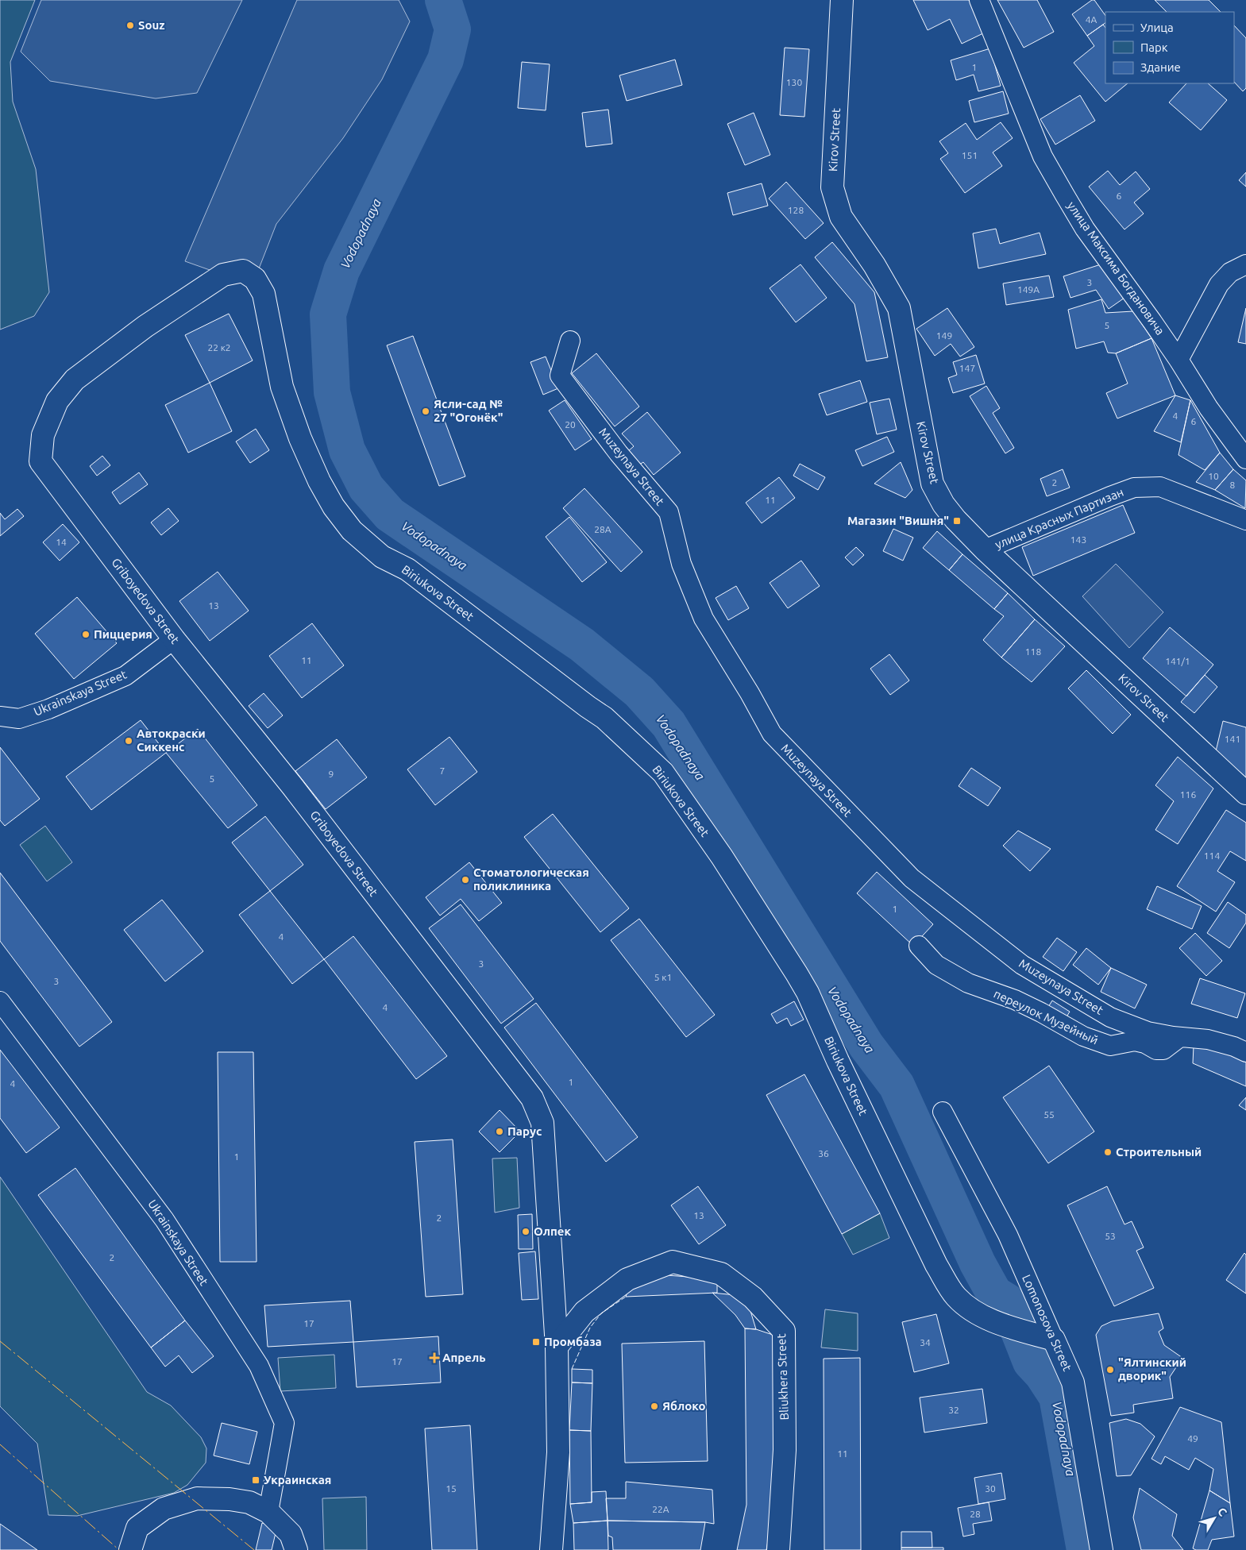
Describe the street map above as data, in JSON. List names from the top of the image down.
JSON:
{
  "streets": {
    "street": [
      "Kirov Street",
      "улица Максима Богдановича",
      "Muzeynaya Street",
      "улица Красных Партизан",
      "Biriukova Street",
      "Griboyedova Street",
      "Ukrainskaya Street",
      "переулок Музейный",
      "Lomonosova Street",
      "Bliukhera Street"
    ]
  },
  "crossings": [
    ["Kirov Street", "улица Красных Партизан"],
    ["Muzeynaya Street", "переулок Музейный"],
    ["Biriukova Street", "Griboyedova Street"],
    ["Biriukova Street", "Lomonosova Street"],
    ["Griboyedova Street", "Ukrainskaya Street"],
    ["Griboyedova Street", "Bliukhera Street"]
  ],
  "water": ["Vodopadnaya"],
  "places": {
    "other": [
      "Souz",
      "Ясли-сад № 27 \"Огонёк\"",
      "Пиццерия",
      "Автокраски Сиккенс",
      "Стоматологическая поликлиника",
      "Парус",
      "Строительный",
      "Олпек",
      "\"Ялтинский дворик\"",
      "Яблоко"
    ],
    "transit": ["Магазин \"Вишня\"", "Промбаза", "Украинская"],
    "health": ["Апрель"]
  },
  "house_numbers": [
    "4А",
    "1",
    "130",
    "151",
    "6",
    "128",
    "3",
    "149А",
    "5",
    "149",
    "22 к2",
    "147",
    "4",
    "6",
    "20",
    "10",
    "2",
    "8",
    "11",
    "28А",
    "143",
    "14",
    "13",
    "118",
    "11",
    "141/1",
    "141",
    "7",
    "9",
    "5",
    "116",
    "114",
    "1",
    "4",
    "3",
    "5 к1",
    "3",
    "4",
    "1",
    "4",
    "55",
    "36",
    "1",
    "13",
    "2",
    "53",
    "2",
    "17",
    "34",
    "17",
    "32",
    "49",
    "11",
    "15",
    "30",
    "22А",
    "28"
  ],
  "legend": ["Улица", "Парк", "Здание"],
  "north": "top right"
}
